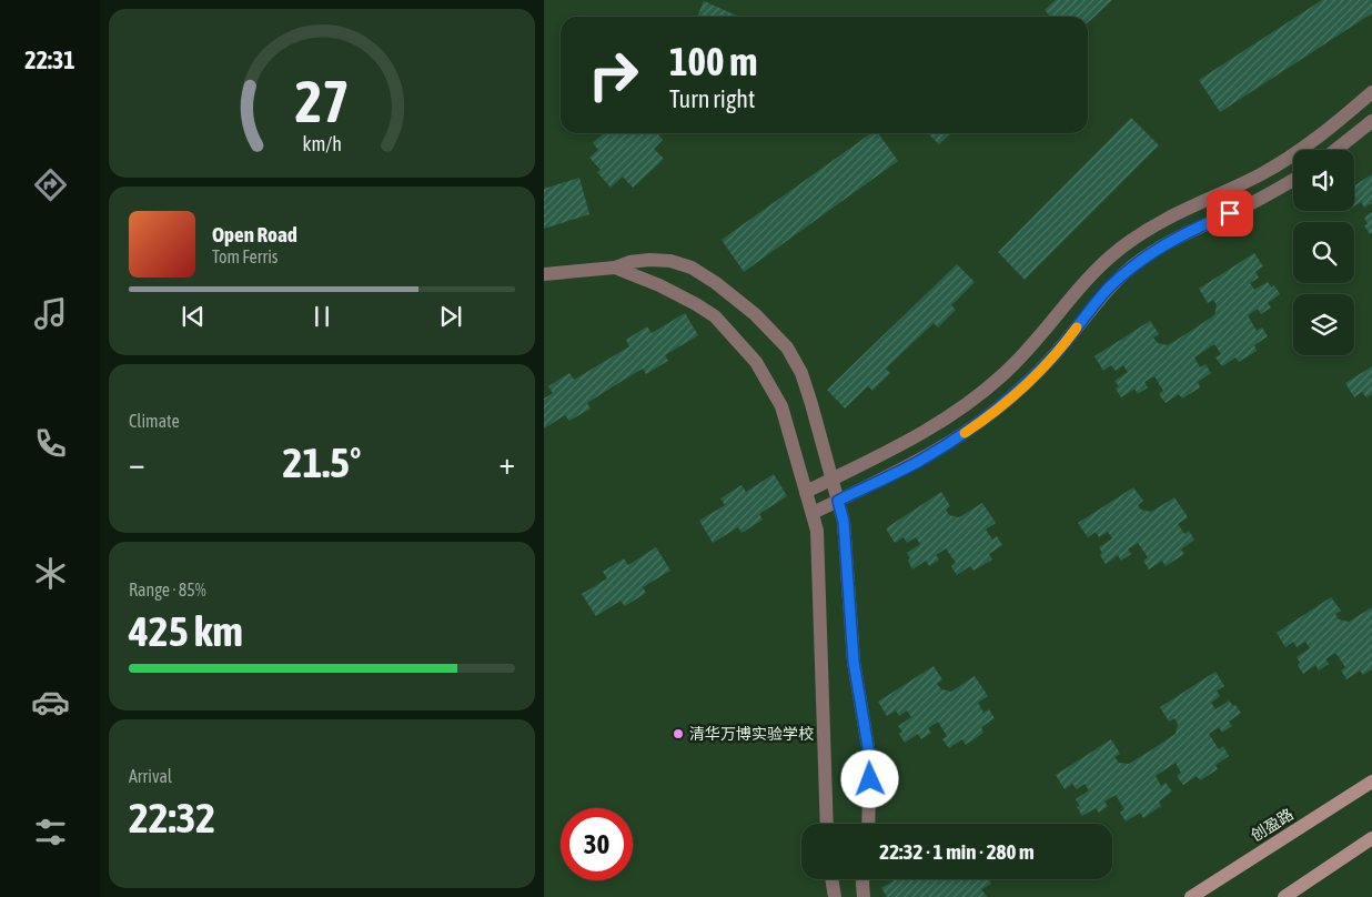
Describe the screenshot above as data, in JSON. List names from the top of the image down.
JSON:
{
  "streets": {
    "street": ["创盈路"]
  },
  "places": ["清华万博实验学校"],
  "page": {
    "tabs": "22:31",
    "turn": ["100 m", "Turn right"],
    "song": ["Open Road", "Tom Ferris"],
    "tile": [
      "Climate",
      ["Range · 85%", "425 km"],
      ["Arrival", "22:32"]
    ],
    "heat": ["−", "21.5°", "+"],
    "limit": "30",
    "trip": "22:32 · 1 min · 280 m",
    "gauge": ["27", "km/h"]
  }
}
